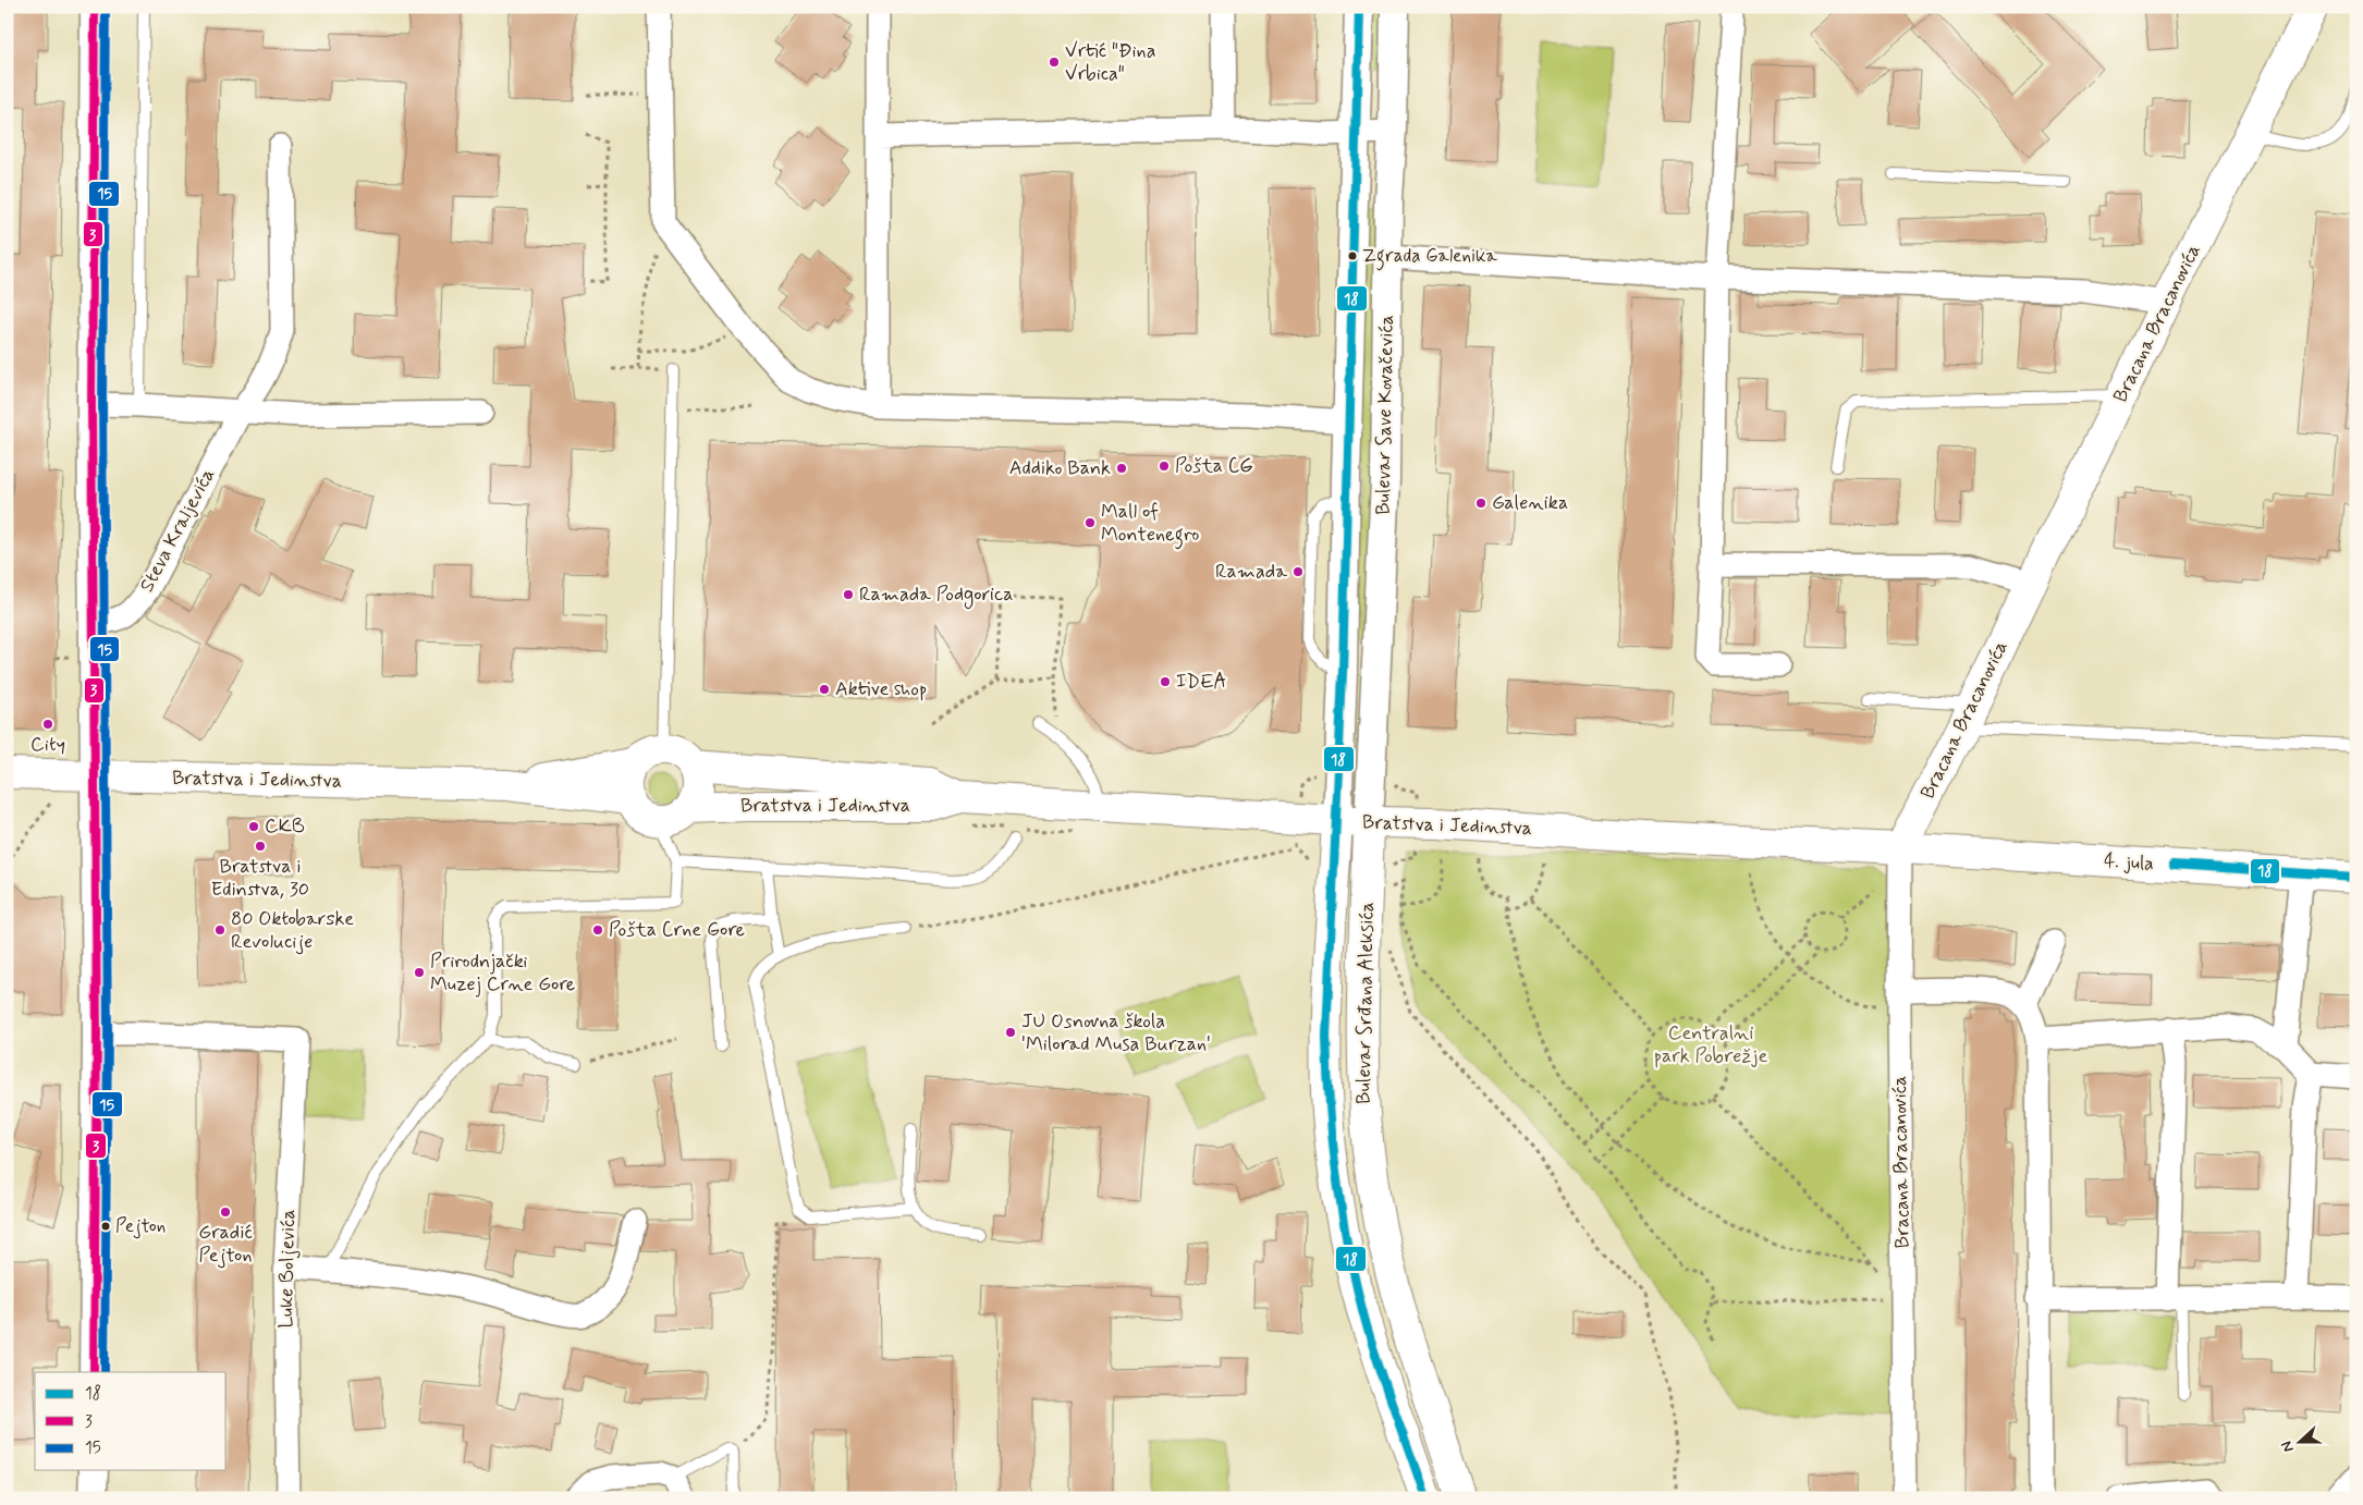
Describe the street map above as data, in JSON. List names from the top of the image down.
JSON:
{
  "streets": {
    "main road": [
      "Bracana Bracanovića",
      "Bratstva i Jedinstva",
      "4. jula",
      "Bulevar Srđana Aleksića"
    ],
    "street": ["Bulevar Save Kovačevića", "Steva Kraljevića", "Luke Boljevića"]
  },
  "crossings": [
    ["Bracana Bracanovića", "Bratstva i Jedinstva"],
    ["Bracana Bracanovića", "4. jula"],
    ["Bulevar Save Kovačevića", "Bratstva i Jedinstva"],
    ["Bulevar Save Kovačevića", "Bulevar Srđana Aleksića"],
    ["Bratstva i Jedinstva", "4. jula"],
    ["Bratstva i Jedinstva", "Bulevar Srđana Aleksića"]
  ],
  "parks": ["Centralni park Pobrežje"],
  "places": [
    "Vrtić \"Đina Vrbica\"",
    "Zgrada Galenika",
    "Pošta CG",
    "Addiko Bank",
    "Galenika",
    "Mall of Montenegro",
    "Ramada",
    "Ramada Podgorica",
    "IDEA",
    "Aktive shop",
    "City",
    "CKB",
    "Bratstva i Edinstva, 30",
    "80 Oktobarske Revolucije",
    "Pošta Crne Gore",
    "Prirodnjački Muzej Crne Gore",
    "JU Osnovna škola 'Milorad Musa Burzan'",
    "Gradić Pejton",
    "Pejton"
  ],
  "lines": ["transit line 18", "transit line 3", "transit line 15"],
  "legend": ["18", "3", "15"],
  "north": "left"
}
